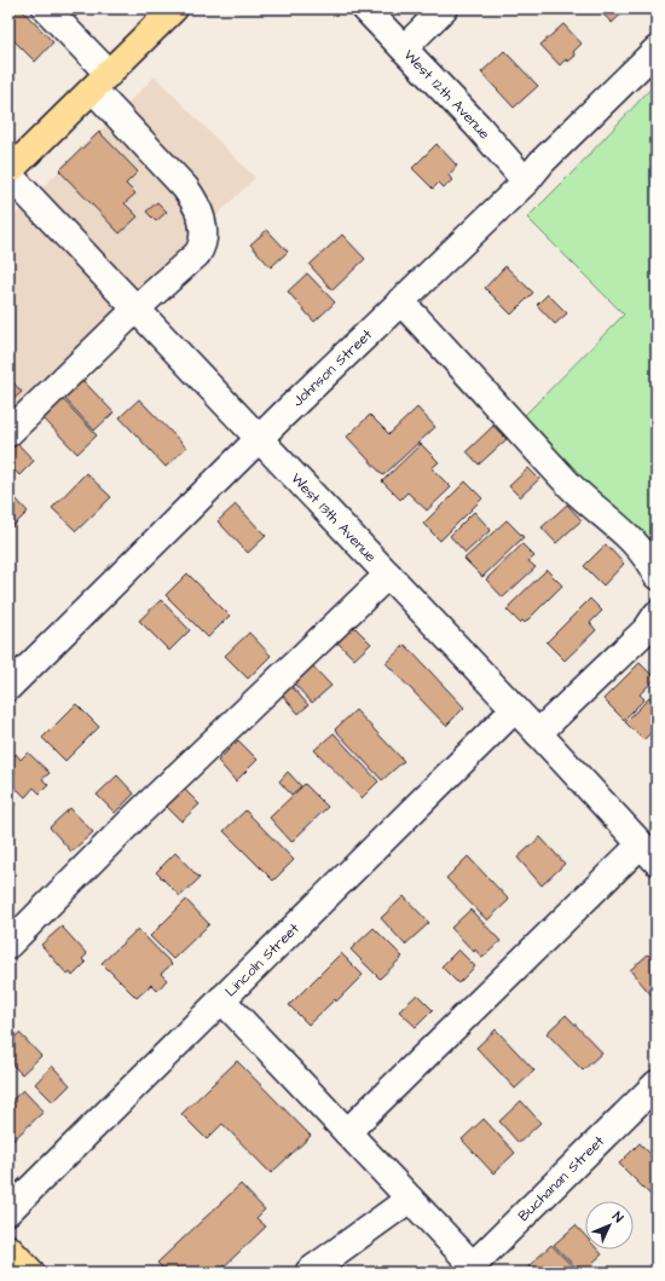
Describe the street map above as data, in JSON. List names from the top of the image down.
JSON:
{
  "streets": {
    "street": [
      "West 12th Avenue",
      "Johnson Street",
      "West 13th Avenue",
      "Lincoln Street",
      "Buchanan Street"
    ]
  },
  "crossings": [
    ["West 12th Avenue", "Johnson Street"],
    ["Johnson Street", "West 13th Avenue"],
    ["West 13th Avenue", "Lincoln Street"]
  ],
  "north": "top right"
}
